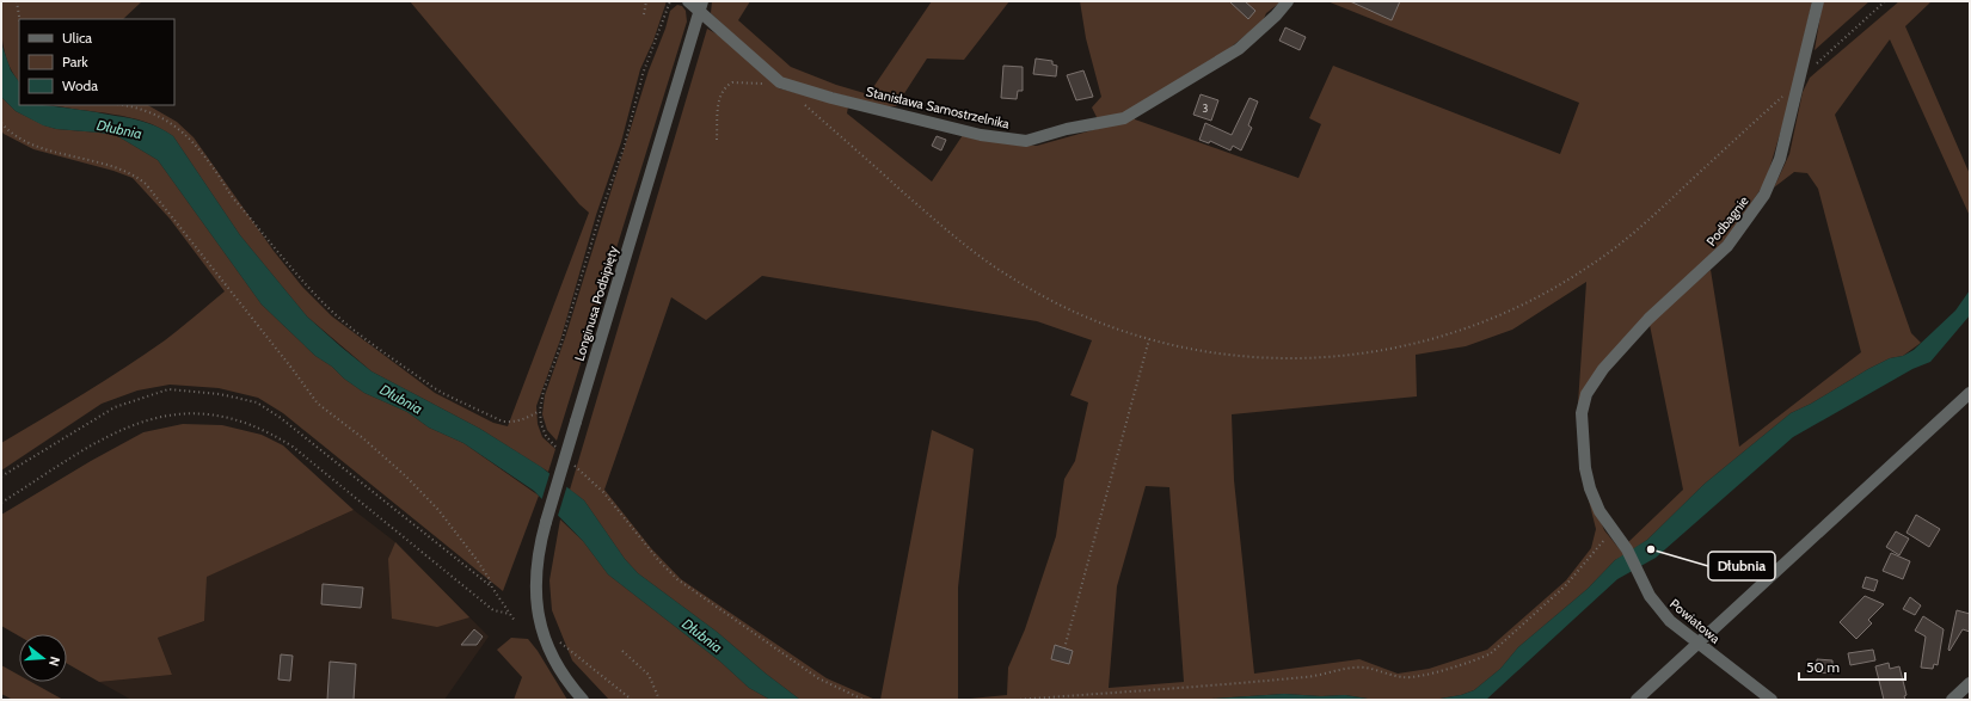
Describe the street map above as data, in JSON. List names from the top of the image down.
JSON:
{
  "streets": {
    "street": [
      "Stanisława Samostrzelnika",
      "Podbagnie",
      "Longinusa Podbipięty",
      "Powiatowa"
    ]
  },
  "crossings": [
    ["Stanisława Samostrzelnika", "Longinusa Podbipięty"],
    ["Podbagnie", "Powiatowa"]
  ],
  "water": ["Dłubnia"],
  "places": ["Dłubnia"],
  "house_numbers": ["3"],
  "legend": ["Ulica", "Park", "Woda"],
  "scale_bar": "50 m",
  "north": "right"
}
